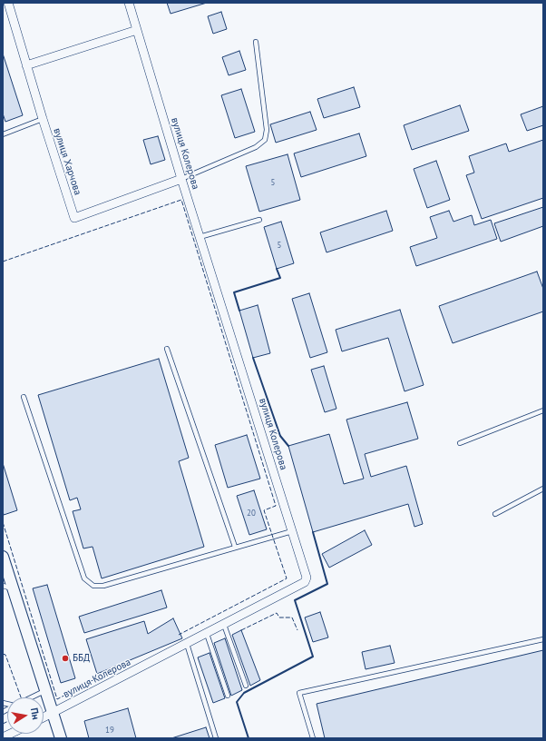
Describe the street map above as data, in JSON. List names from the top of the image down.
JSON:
{
  "streets": {
    "street": ["вулиця Колерова", "вулиця Харчова"]
  },
  "crossings": [
    ["вулиця Колерова", "вулиця Харчова"]
  ],
  "places": ["ББД"],
  "house_numbers": [
    "5",
    "5",
    "20",
    "19"
  ],
  "north": "right"
}
